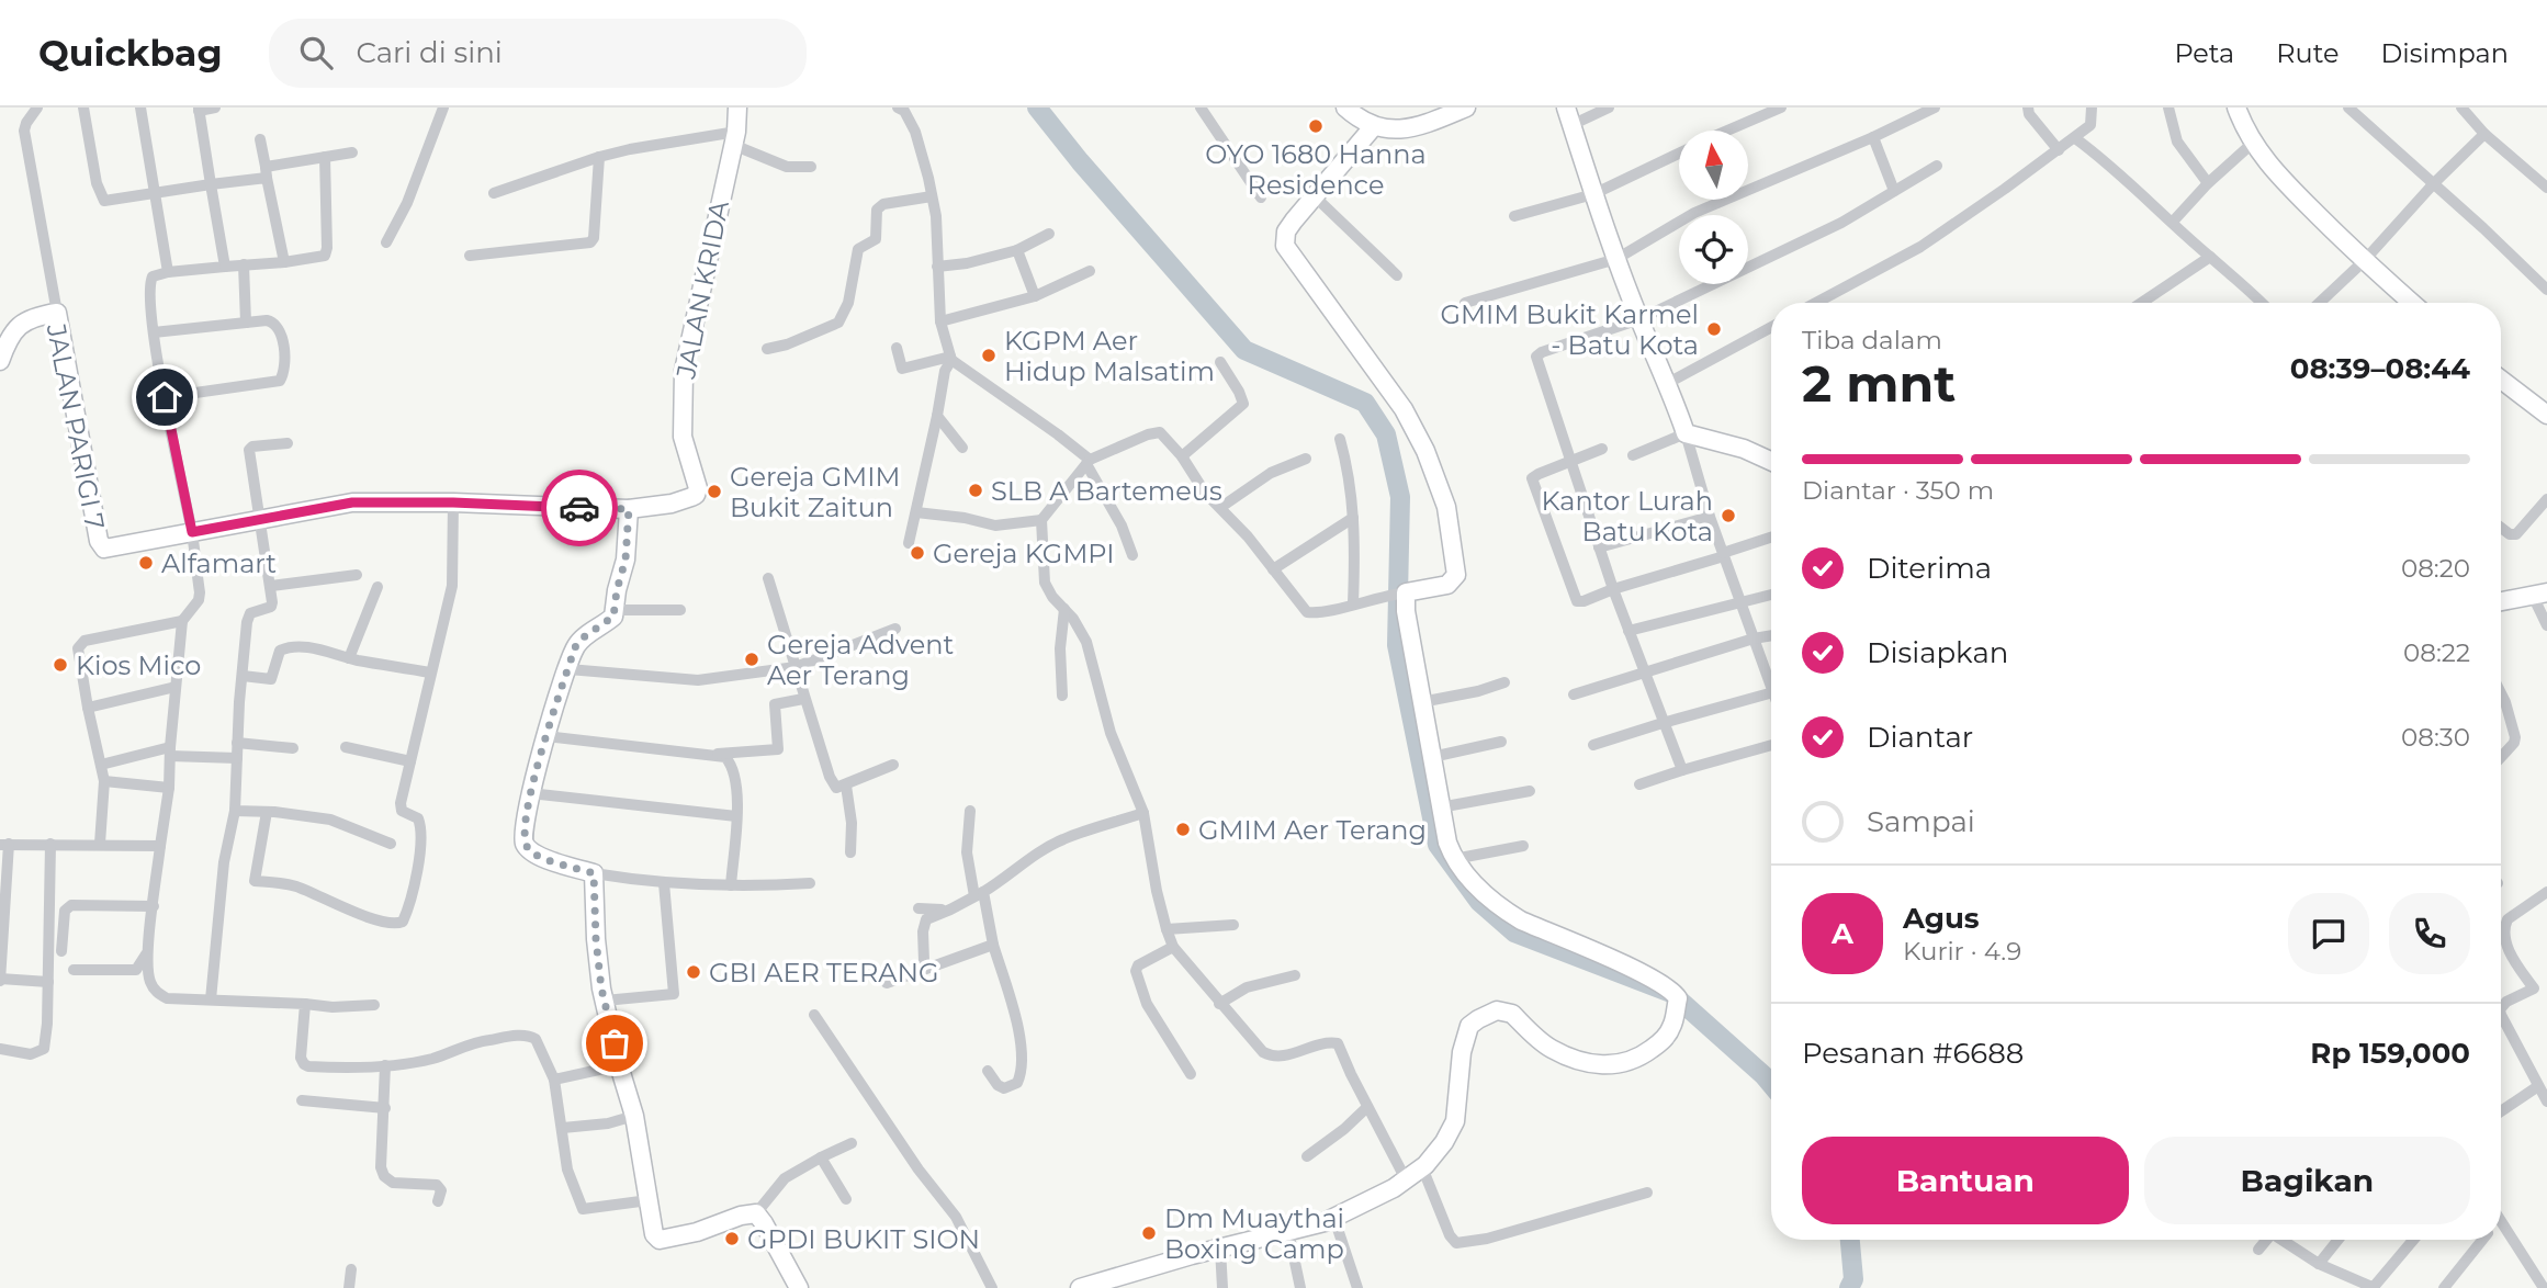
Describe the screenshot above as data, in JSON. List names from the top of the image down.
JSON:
{
  "streets": {
    "street": ["JALAN KRIDA", "JALAN PARIGI 7"]
  },
  "crossings": [
    ["JALAN KRIDA", "JALAN PARIGI 7"]
  ],
  "places": [
    "OYO 1680 Hanna Residence",
    "GMIM Bukit Karmel - Batu Kota",
    "KGPM Aer Hidup Malsatim",
    "SLB A Bartemeus",
    "Gereja GMIM Bukit Zaitun",
    "Kantor Lurah Batu Kota",
    "Gereja KGMPI",
    "Alfamart",
    "Gereja Advent Aer Terang",
    "Kios Mico",
    "GMIM Aer Terang",
    "GBI AER TERANG",
    "Dm Muaythai Boxing Camp",
    "GPDI BUKIT SION"
  ],
  "north": "top",
  "page": {
    "header": "Quickbag",
    "search": "Cari di sini",
    "nav": ["Peta", "Rute", "Disimpan"],
    "heading": ["2 mnt", "Tiba dalam", "08:39–08:44"],
    "panel": [
      "Agus",
      "Kurir · 4.9",
      "Pesanan #6688",
      "Rp 159,000"
    ],
    "bar": "Diantar · 350 m",
    "list": [
      ["Diterima", "08:20"],
      ["Disiapkan", "08:22"],
      ["Diantar", "08:30"],
      "Sampai"
    ],
    "round": "A",
    "buttons": ["Bantuan", "Bagikan"]
  }
}
